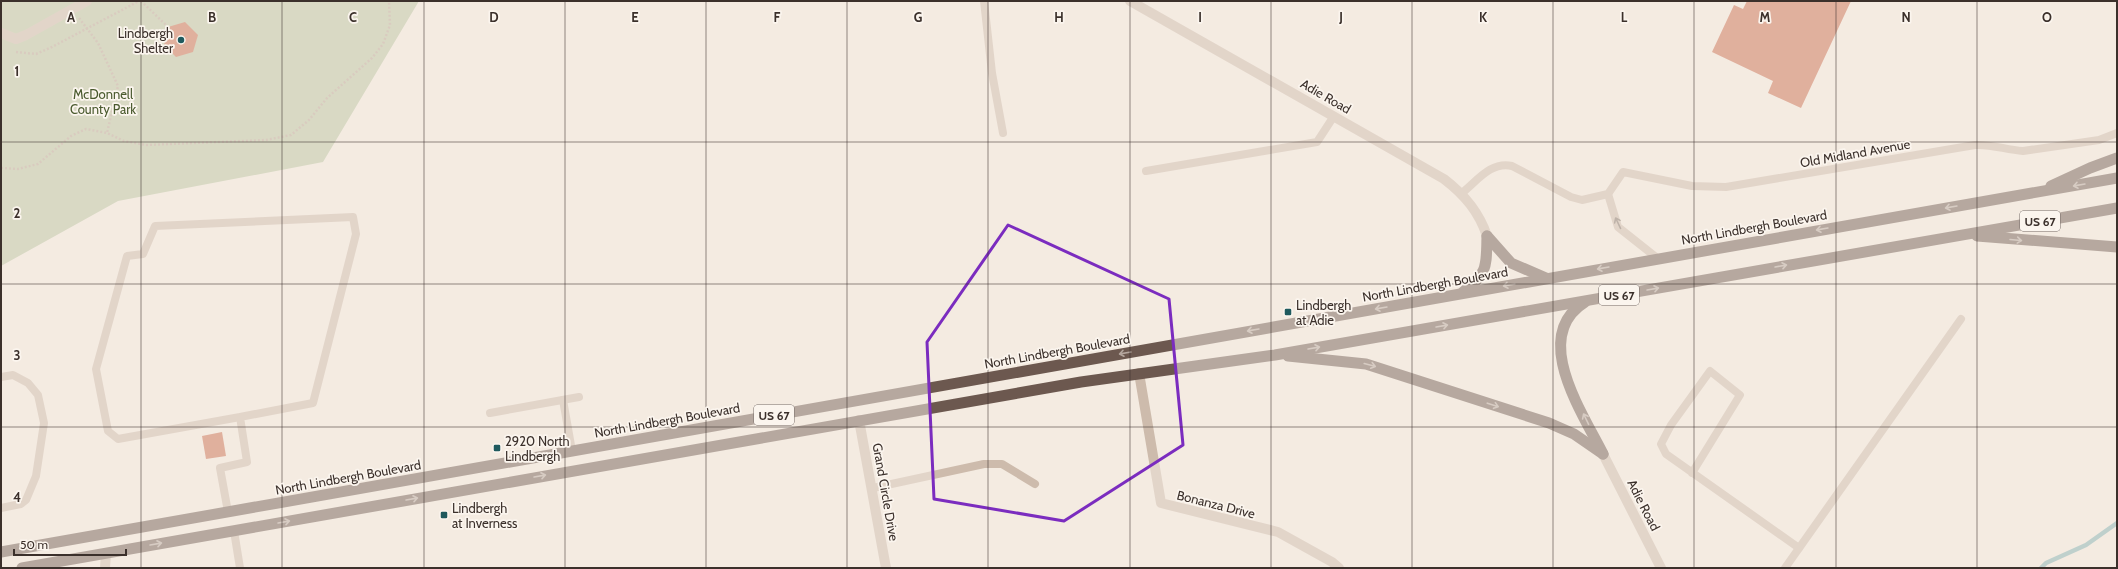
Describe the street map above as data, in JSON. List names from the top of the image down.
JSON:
{
  "streets": {
    "highway": ["US 67", "North Lindbergh Boulevard"],
    "street": ["Adie Road", "Grand Circle Drive", "Bonanza Drive"],
    "lane": ["Old Midland Avenue"]
  },
  "crossings": [
    ["US 67", "Grand Circle Drive"],
    ["US 67", "Bonanza Drive"]
  ],
  "parks": ["McDonnell County Park"],
  "places": {
    "other": ["Lindbergh Shelter"],
    "transit": ["Lindbergh at Adie", "2920 North Lindbergh", "Lindbergh at Inverness"]
  },
  "scale_bar": "50 m",
  "grid": {
    "columns": [
      "A",
      "B",
      "C",
      "D",
      "E",
      "F",
      "G",
      "H",
      "I",
      "J",
      "K",
      "L",
      "M",
      "N",
      "O"
    ],
    "rows": [
      "1",
      "2",
      "3",
      "4"
    ]
  }
}
